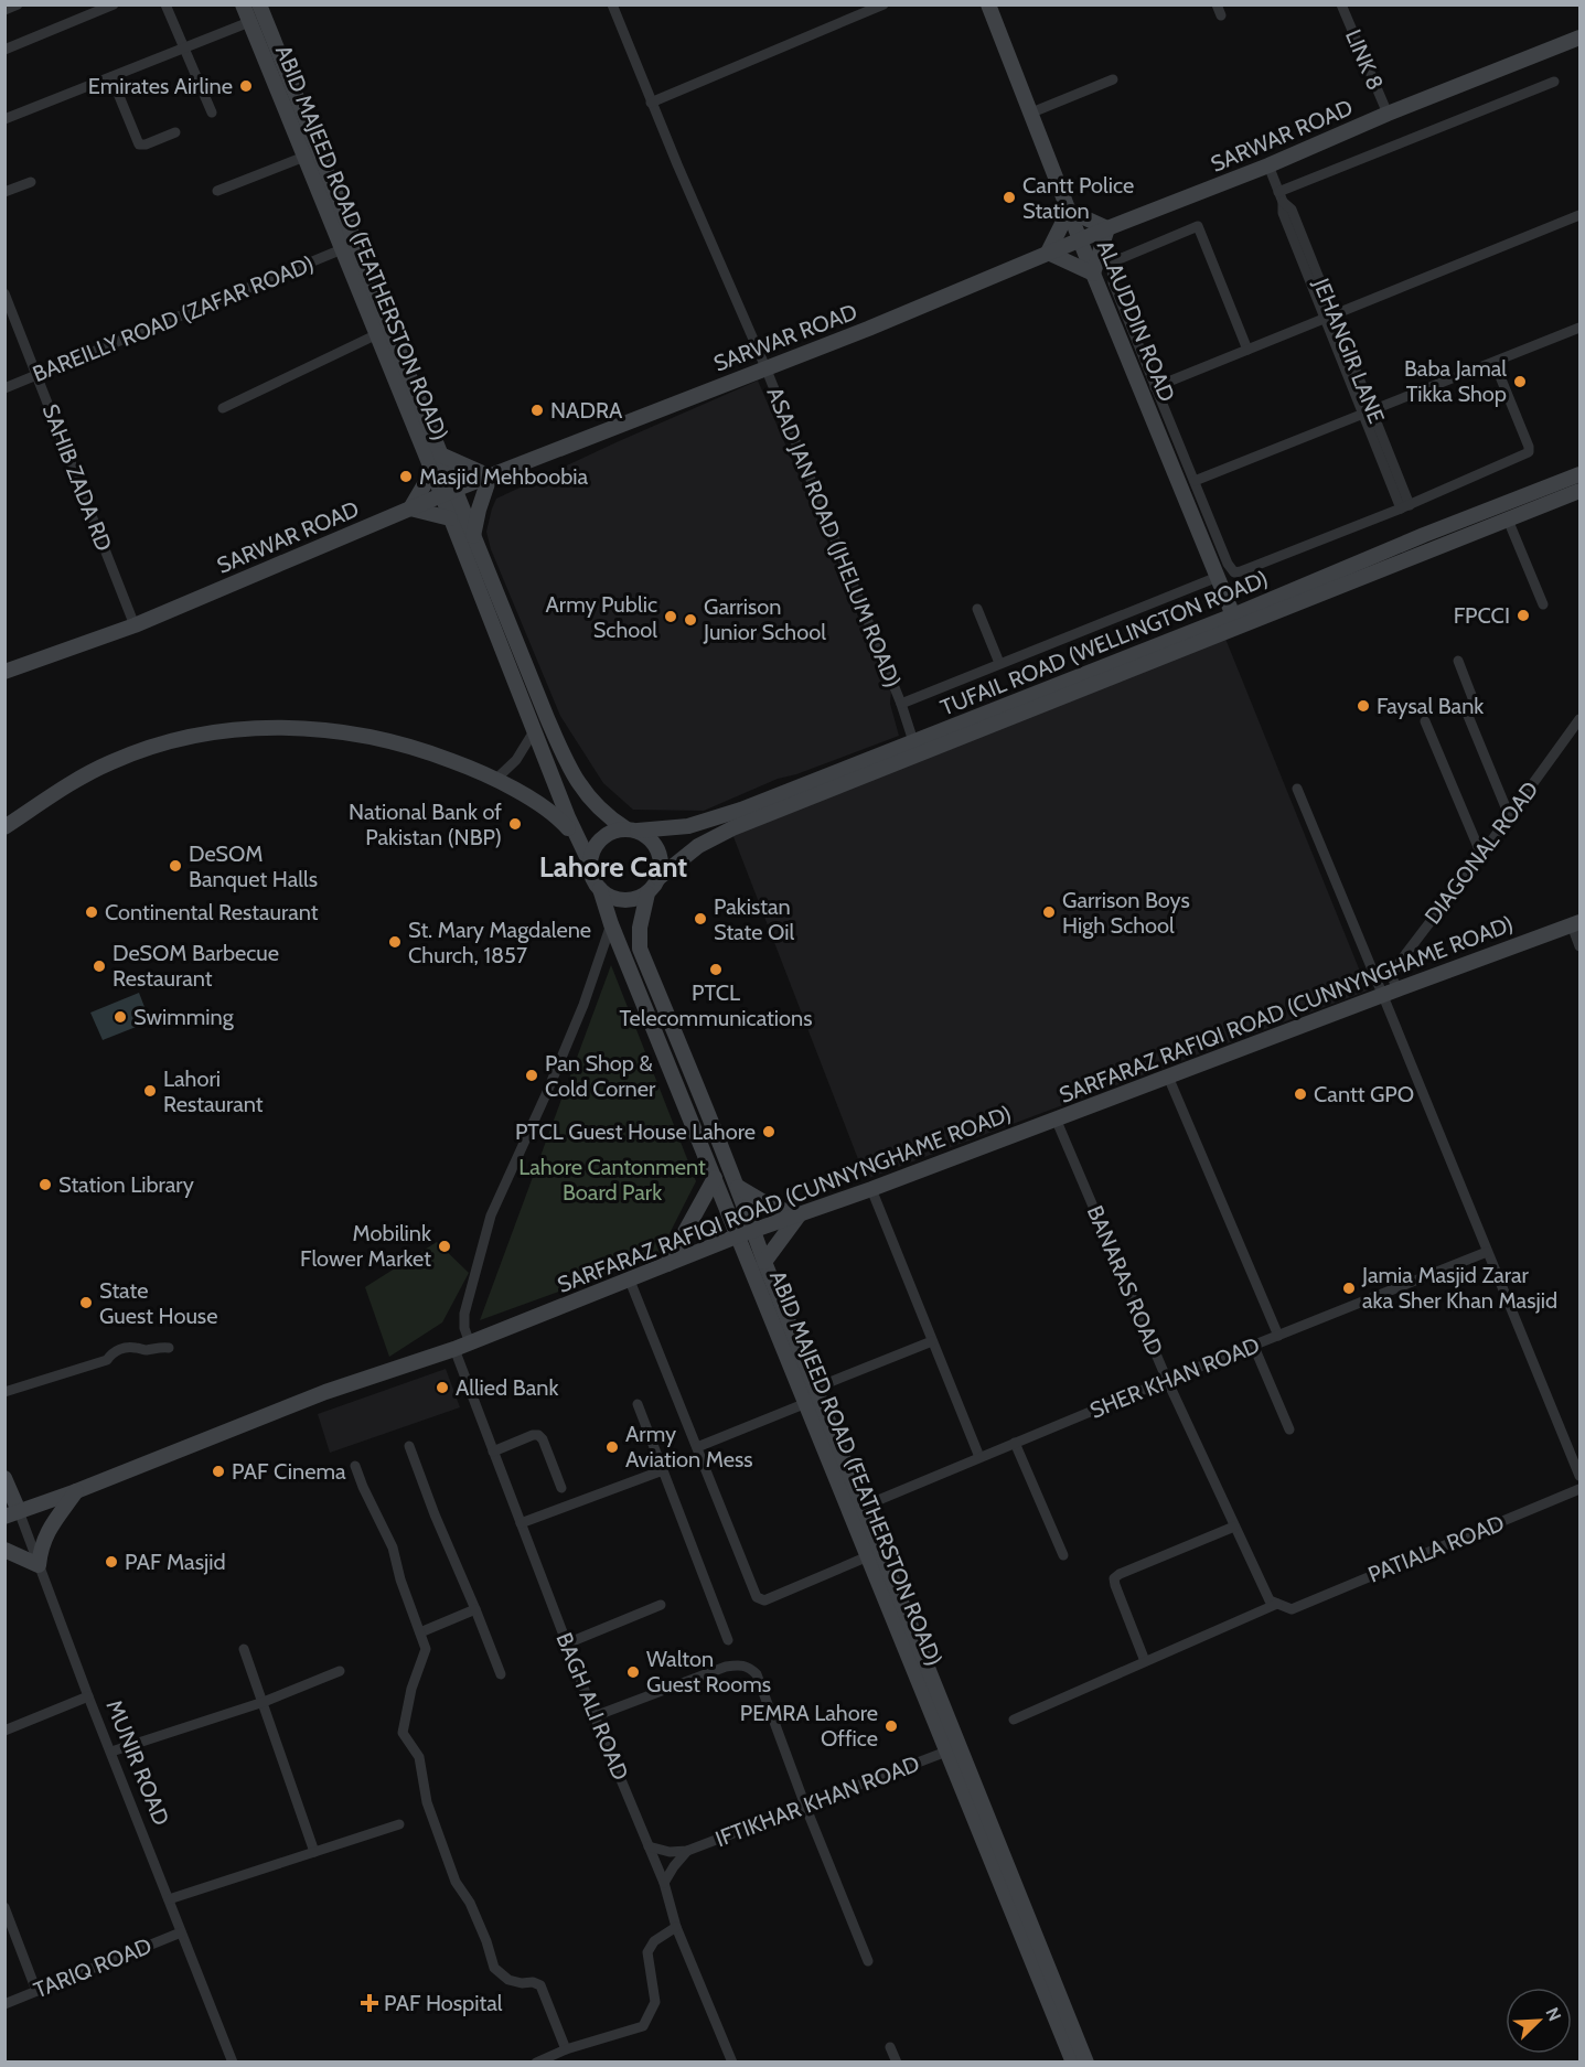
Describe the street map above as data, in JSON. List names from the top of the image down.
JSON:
{
  "streets": {
    "street": [
      "LINK 8",
      "SARWAR ROAD",
      "ABID MAJEED ROAD (FEATHERSTON ROAD)",
      "BAREILLY ROAD (ZAFAR ROAD)",
      "ALAUDDIN ROAD",
      "JEHANGIR LANE",
      "SAHIB ZADA RD",
      "ASAD JAN ROAD (JHELUM ROAD)",
      "TUFAIL ROAD (WELLINGTON ROAD)",
      "DIAGONAL ROAD",
      "SARFARAZ RAFIQI ROAD (CUNNYNGHAME ROAD)",
      "BANARAS ROAD",
      "SHER KHAN ROAD",
      "PATIALA ROAD",
      "BAGH ALI ROAD",
      "MUNIR ROAD",
      "IFTIKHAR KHAN ROAD",
      "TARIQ ROAD"
    ]
  },
  "crossings": [
    ["LINK 8", "SARWAR ROAD"],
    ["SARWAR ROAD", "ABID MAJEED ROAD (FEATHERSTON ROAD)"],
    ["SARWAR ROAD", "ALAUDDIN ROAD"],
    ["SARWAR ROAD", "JEHANGIR LANE"],
    ["SARWAR ROAD", "SAHIB ZADA RD"],
    ["SARWAR ROAD", "ASAD JAN ROAD (JHELUM ROAD)"],
    ["ABID MAJEED ROAD (FEATHERSTON ROAD)", "BAREILLY ROAD (ZAFAR ROAD)"],
    ["ABID MAJEED ROAD (FEATHERSTON ROAD)", "TUFAIL ROAD (WELLINGTON ROAD)"],
    ["ABID MAJEED ROAD (FEATHERSTON ROAD)", "SARFARAZ RAFIQI ROAD (CUNNYNGHAME ROAD)"],
    ["ABID MAJEED ROAD (FEATHERSTON ROAD)", "SHER KHAN ROAD"],
    ["ABID MAJEED ROAD (FEATHERSTON ROAD)", "IFTIKHAR KHAN ROAD"],
    ["BAREILLY ROAD (ZAFAR ROAD)", "SAHIB ZADA RD"],
    ["ALAUDDIN ROAD", "TUFAIL ROAD (WELLINGTON ROAD)"],
    ["ASAD JAN ROAD (JHELUM ROAD)", "TUFAIL ROAD (WELLINGTON ROAD)"],
    ["DIAGONAL ROAD", "SARFARAZ RAFIQI ROAD (CUNNYNGHAME ROAD)"],
    ["SARFARAZ RAFIQI ROAD (CUNNYNGHAME ROAD)", "BANARAS ROAD"],
    ["SARFARAZ RAFIQI ROAD (CUNNYNGHAME ROAD)", "BAGH ALI ROAD"],
    ["SARFARAZ RAFIQI ROAD (CUNNYNGHAME ROAD)", "MUNIR ROAD"],
    ["BANARAS ROAD", "SHER KHAN ROAD"],
    ["BANARAS ROAD", "PATIALA ROAD"],
    ["BAGH ALI ROAD", "IFTIKHAR KHAN ROAD"],
    ["MUNIR ROAD", "TARIQ ROAD"]
  ],
  "districts": ["Lahore Cant"],
  "parks": ["Lahore Cantonment Board Park"],
  "places": {
    "other": [
      "Emirates Airline",
      "Cantt Police Station",
      "Baba Jamal Tikka Shop",
      "NADRA",
      "Masjid Mehboobia",
      "FPCCI",
      "Army Public School",
      "Garrison Junior School",
      "Faysal Bank",
      "National Bank of Pakistan (NBP)",
      "DeSOM Banquet Halls",
      "Continental Restaurant",
      "Garrison Boys High School",
      "Pakistan State Oil",
      "St. Mary Magdalene Church, 1857",
      "DeSOM Barbecue Restaurant",
      "PTCL Telecommunications",
      "Swimming",
      "Pan Shop & Cold Corner",
      "Lahori Restaurant",
      "Cantt GPO",
      "PTCL Guest House Lahore",
      "Station Library",
      "Mobilink Flower Market",
      "Jamia Masjid Zarar aka Sher Khan Masjid",
      "State Guest House",
      "Allied Bank",
      "Army Aviation Mess",
      "PAF Cinema",
      "PAF Masjid",
      "Walton Guest Rooms",
      "PEMRA Lahore Office"
    ],
    "health": ["PAF Hospital"]
  },
  "north": "top right"
}
